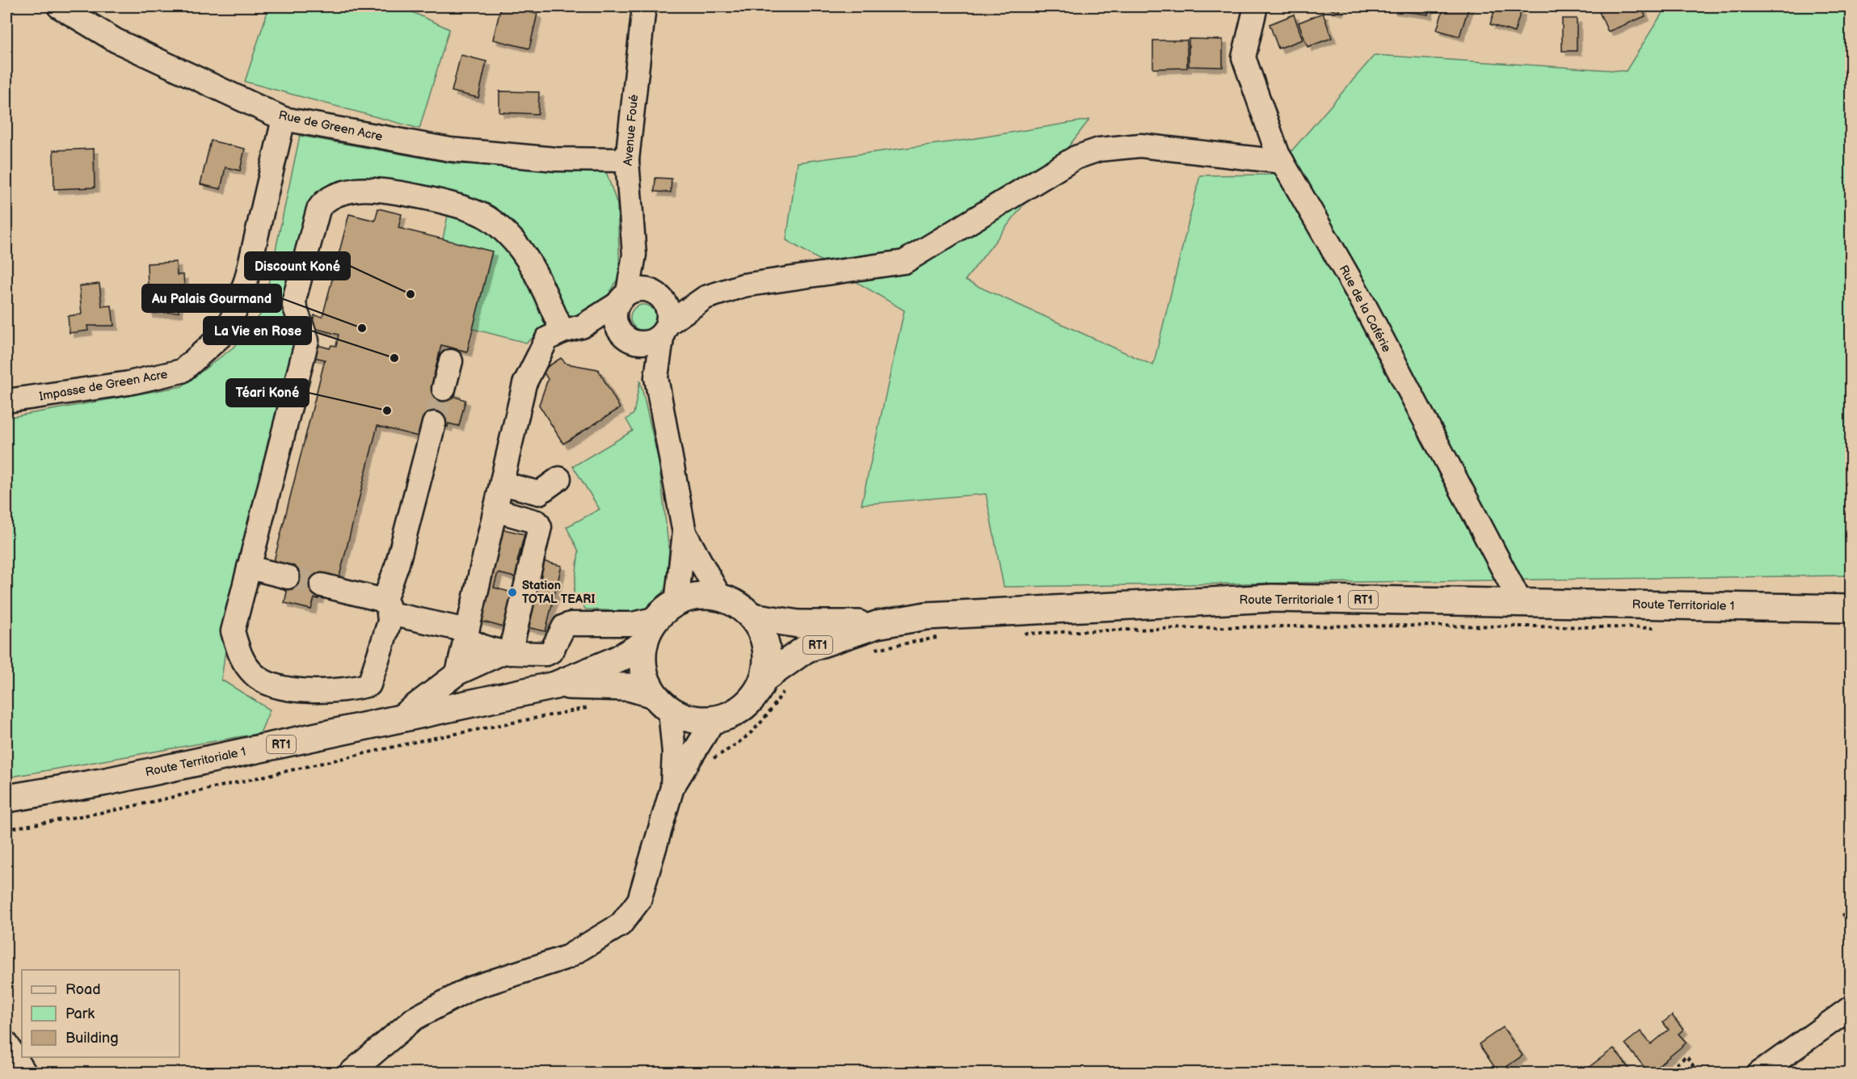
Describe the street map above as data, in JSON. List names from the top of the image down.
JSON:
{
  "streets": {
    "main road": ["Route Territoriale 1", "RT1"],
    "street": [
      "Rue de Green Acre",
      "Avenue Foué",
      "Rue de la Caférie",
      "Impasse de Green Acre"
    ]
  },
  "crossings": [
    ["Rue de Green Acre", "Avenue Foué"],
    ["Rue de Green Acre", "Impasse de Green Acre"],
    ["Rue de la Caférie", "Route Territoriale 1"]
  ],
  "places": [
    "Discount Koné",
    "Au Palais Gourmand",
    "La Vie en Rose",
    "Téari Koné",
    "Station TOTAL TEARI"
  ],
  "legend": ["Road", "Park", "Building"]
}
